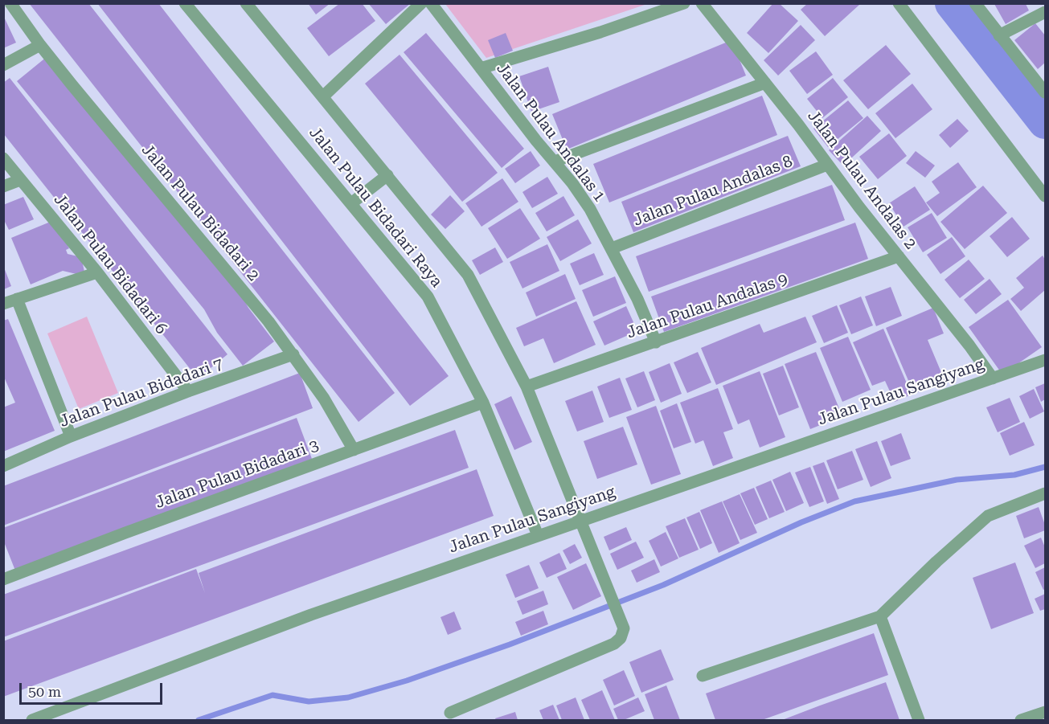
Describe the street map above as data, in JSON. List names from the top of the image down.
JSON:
{
  "streets": {
    "street": [
      "Jalan Pulau Andalas 1",
      "Jalan Pulau Andalas 2",
      "Jalan Pulau Andalas 8",
      "Jalan Pulau Bidadari Raya",
      "Jalan Pulau Bidadari 2",
      "Jalan Pulau Bidadari 6",
      "Jalan Pulau Andalas 9",
      "Jalan Pulau Sangiyang",
      "Jalan Pulau Bidadari 7",
      "Jalan Pulau Bidadari 3"
    ]
  },
  "crossings": [
    ["Jalan Pulau Andalas 1", "Jalan Pulau Andalas 8"],
    ["Jalan Pulau Andalas 1", "Jalan Pulau Andalas 9"],
    ["Jalan Pulau Andalas 2", "Jalan Pulau Andalas 8"],
    ["Jalan Pulau Andalas 2", "Jalan Pulau Andalas 9"],
    ["Jalan Pulau Andalas 2", "Jalan Pulau Sangiyang"],
    ["Jalan Pulau Bidadari Raya", "Jalan Pulau Andalas 9"],
    ["Jalan Pulau Bidadari Raya", "Jalan Pulau Sangiyang"],
    ["Jalan Pulau Bidadari Raya", "Jalan Pulau Bidadari 3"],
    ["Jalan Pulau Bidadari 2", "Jalan Pulau Bidadari 7"],
    ["Jalan Pulau Bidadari 2", "Jalan Pulau Bidadari 3"],
    ["Jalan Pulau Bidadari 6", "Jalan Pulau Bidadari 7"]
  ],
  "scale_bar": "50 m"
}
